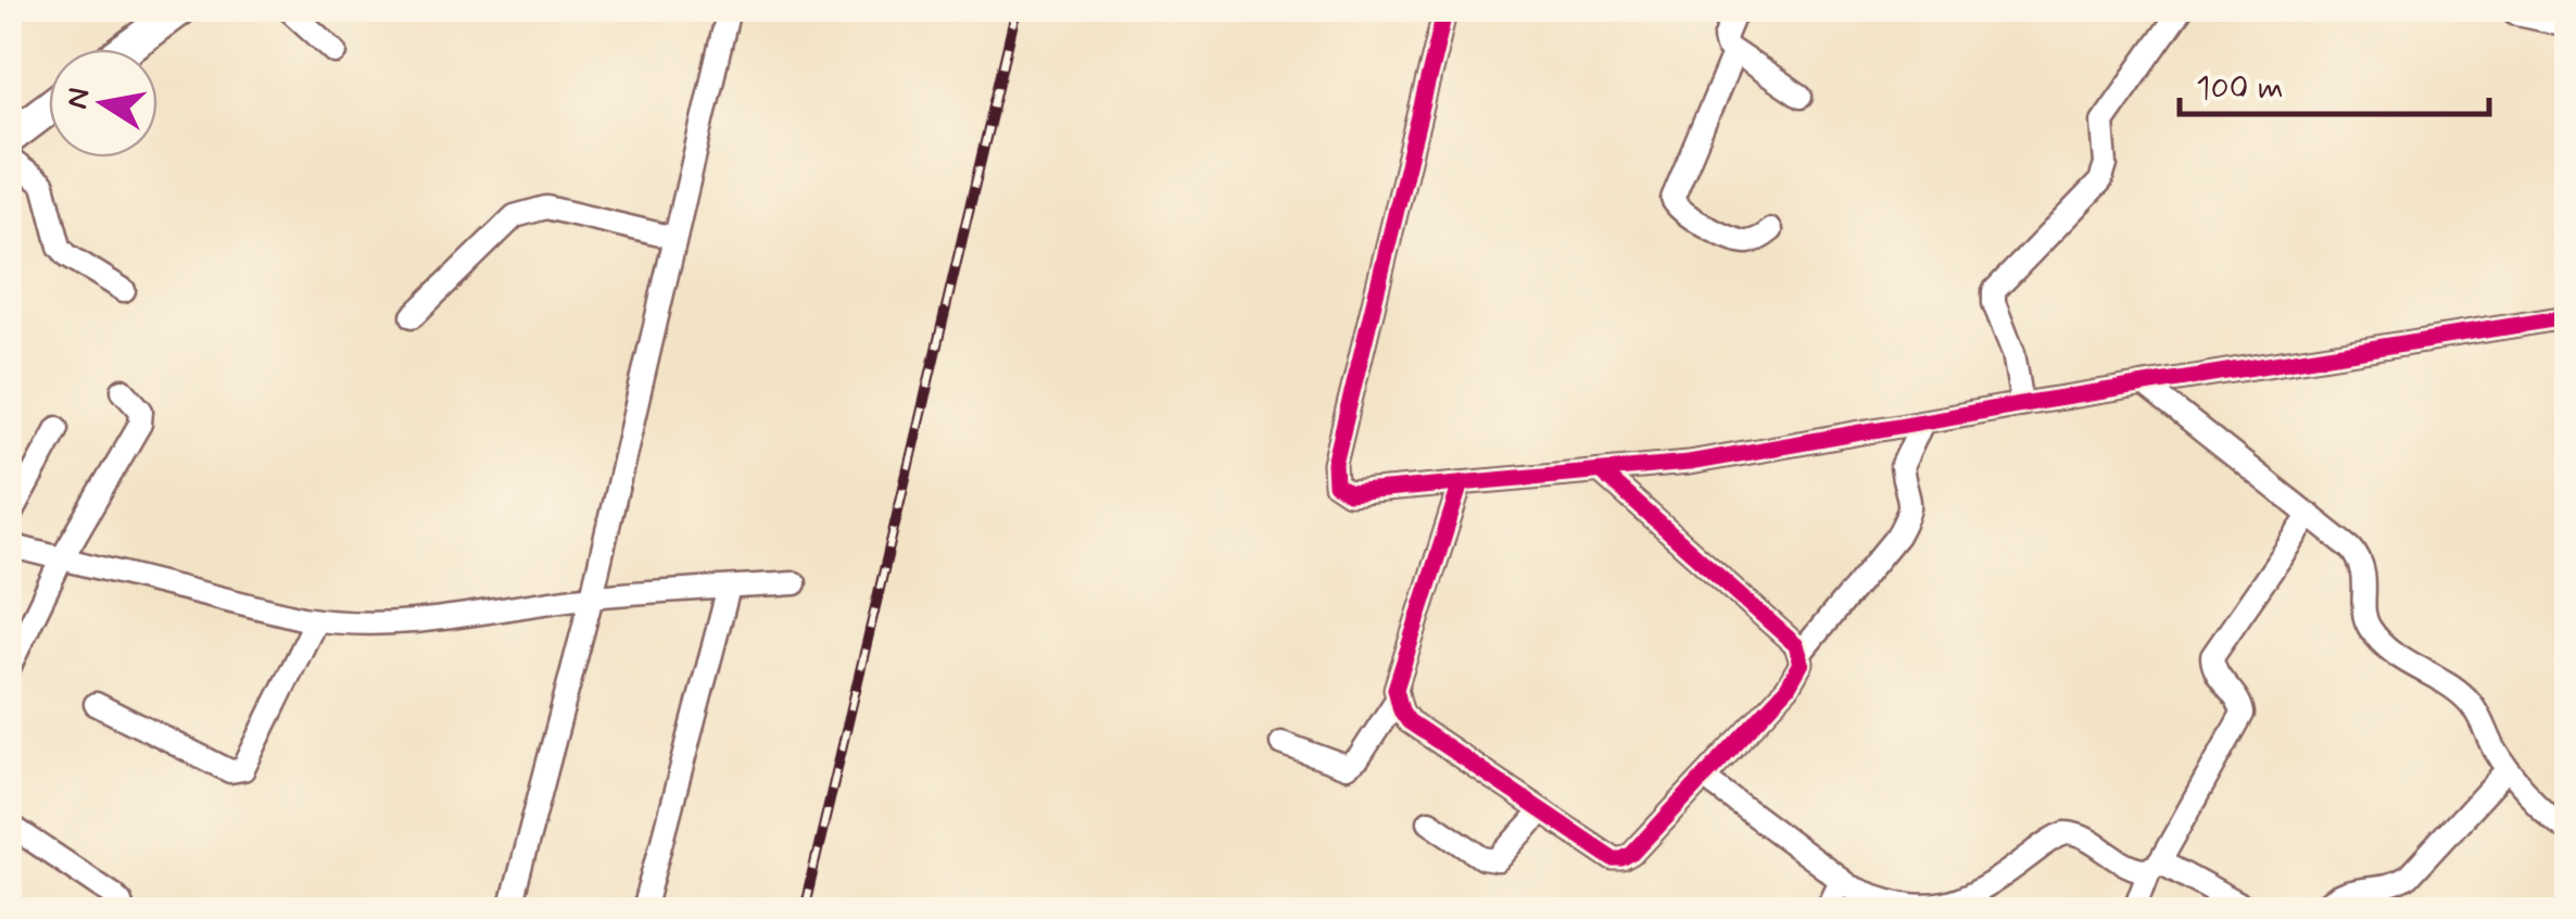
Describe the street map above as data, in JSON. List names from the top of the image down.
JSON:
{
  "scale_bar": "100 m",
  "north": "left"
}
